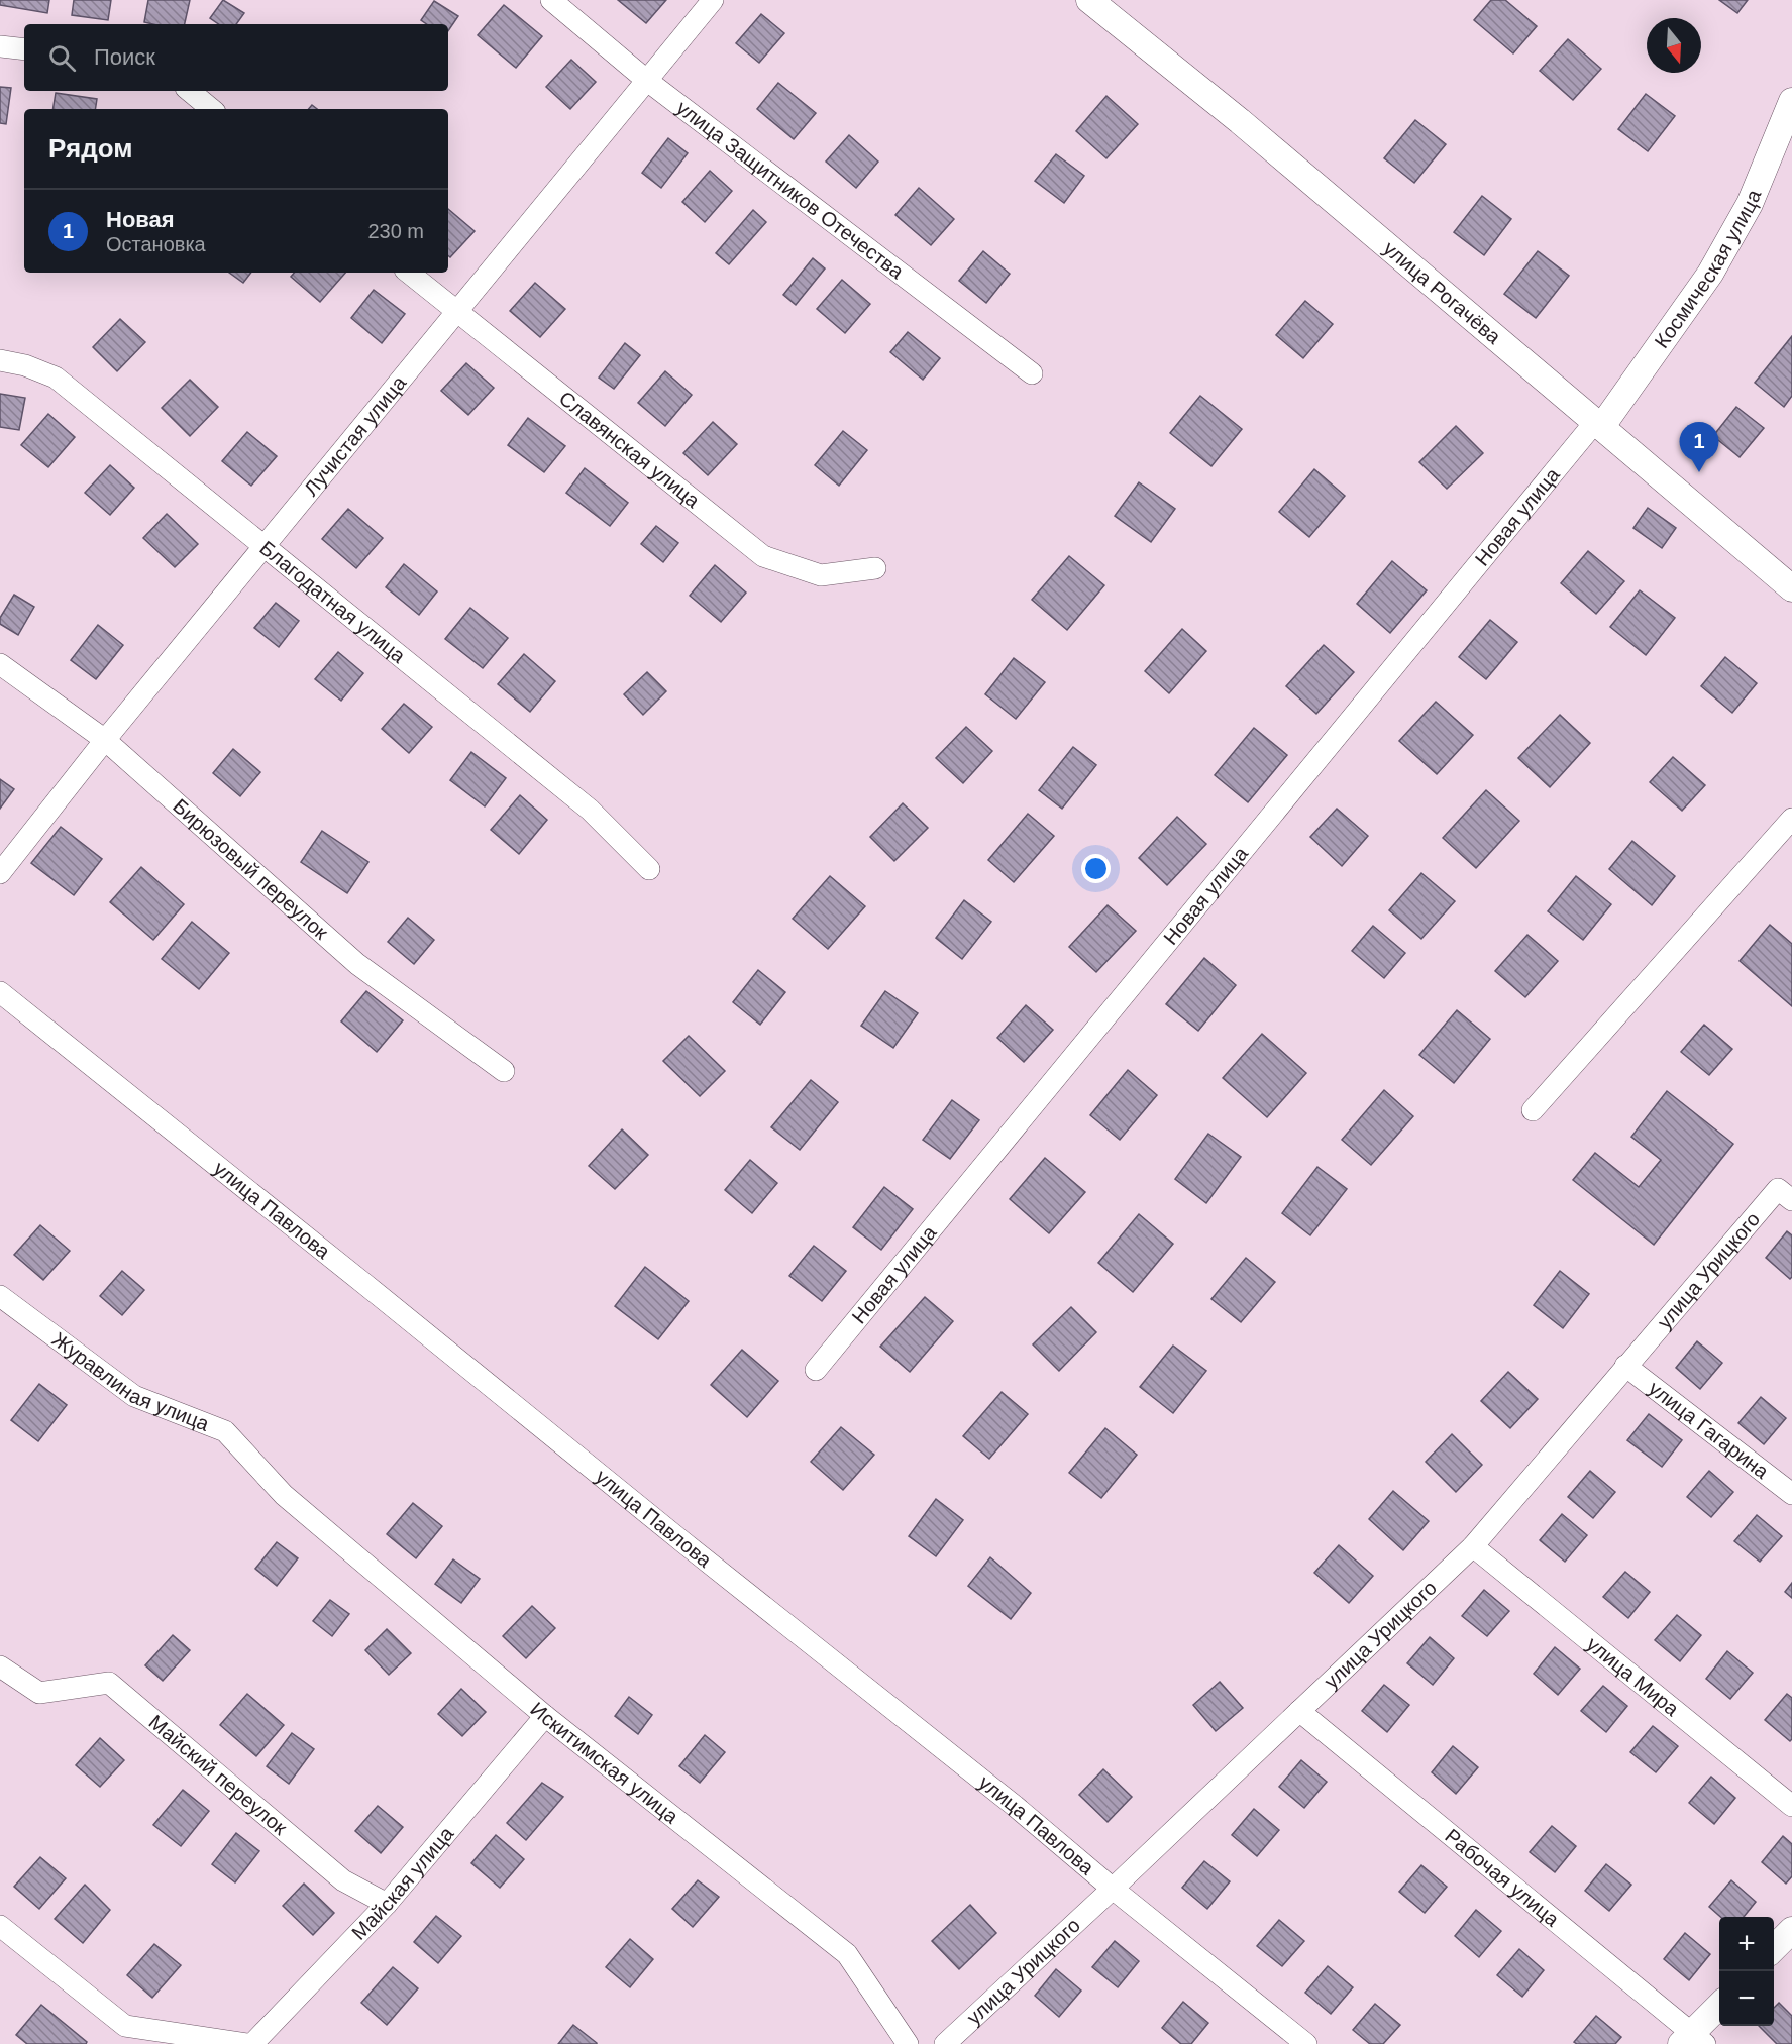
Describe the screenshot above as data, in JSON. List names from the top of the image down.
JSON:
{
  "streets": {
    "street": [
      "улица Защитников Отечества",
      "Космическая улица",
      "улица Рогачёва",
      "Лучистая улица",
      "Славянская улица",
      "Новая улица",
      "Благодатная улица",
      "Бирюзовый переулок",
      "улица Павлова",
      "улица Урицкого",
      "Журавлиная улица",
      "улица Гагарина",
      "улица Мира",
      "Искитимская улица",
      "Майский переулок",
      "Рабочая улица",
      "Майская улица"
    ]
  },
  "crossings": [
    ["улица Защитников Отечества", "Лучистая улица"],
    ["Космическая улица", "улица Рогачёва"],
    ["Космическая улица", "Новая улица"],
    ["улица Рогачёва", "Новая улица"],
    ["Лучистая улица", "Славянская улица"],
    ["Лучистая улица", "Благодатная улица"],
    ["Лучистая улица", "Бирюзовый переулок"],
    ["улица Павлова", "улица Урицкого"],
    ["улица Урицкого", "улица Гагарина"],
    ["улица Урицкого", "улица Мира"],
    ["улица Урицкого", "Рабочая улица"],
    ["Журавлиная улица", "Искитимская улица"],
    ["Искитимская улица", "Майская улица"],
    ["Майский переулок", "Майская улица"]
  ],
  "north": "bottom",
  "page": {
    "search": "Поиск",
    "heading": "Рядом",
    "list": [
      {
        "mark": "1",
        "name": "Новая",
        "note": "Остановка",
        "value": "230 m"
      }
    ],
    "pins": "1",
    "map_buttons": ["+", "−"]
  }
}
